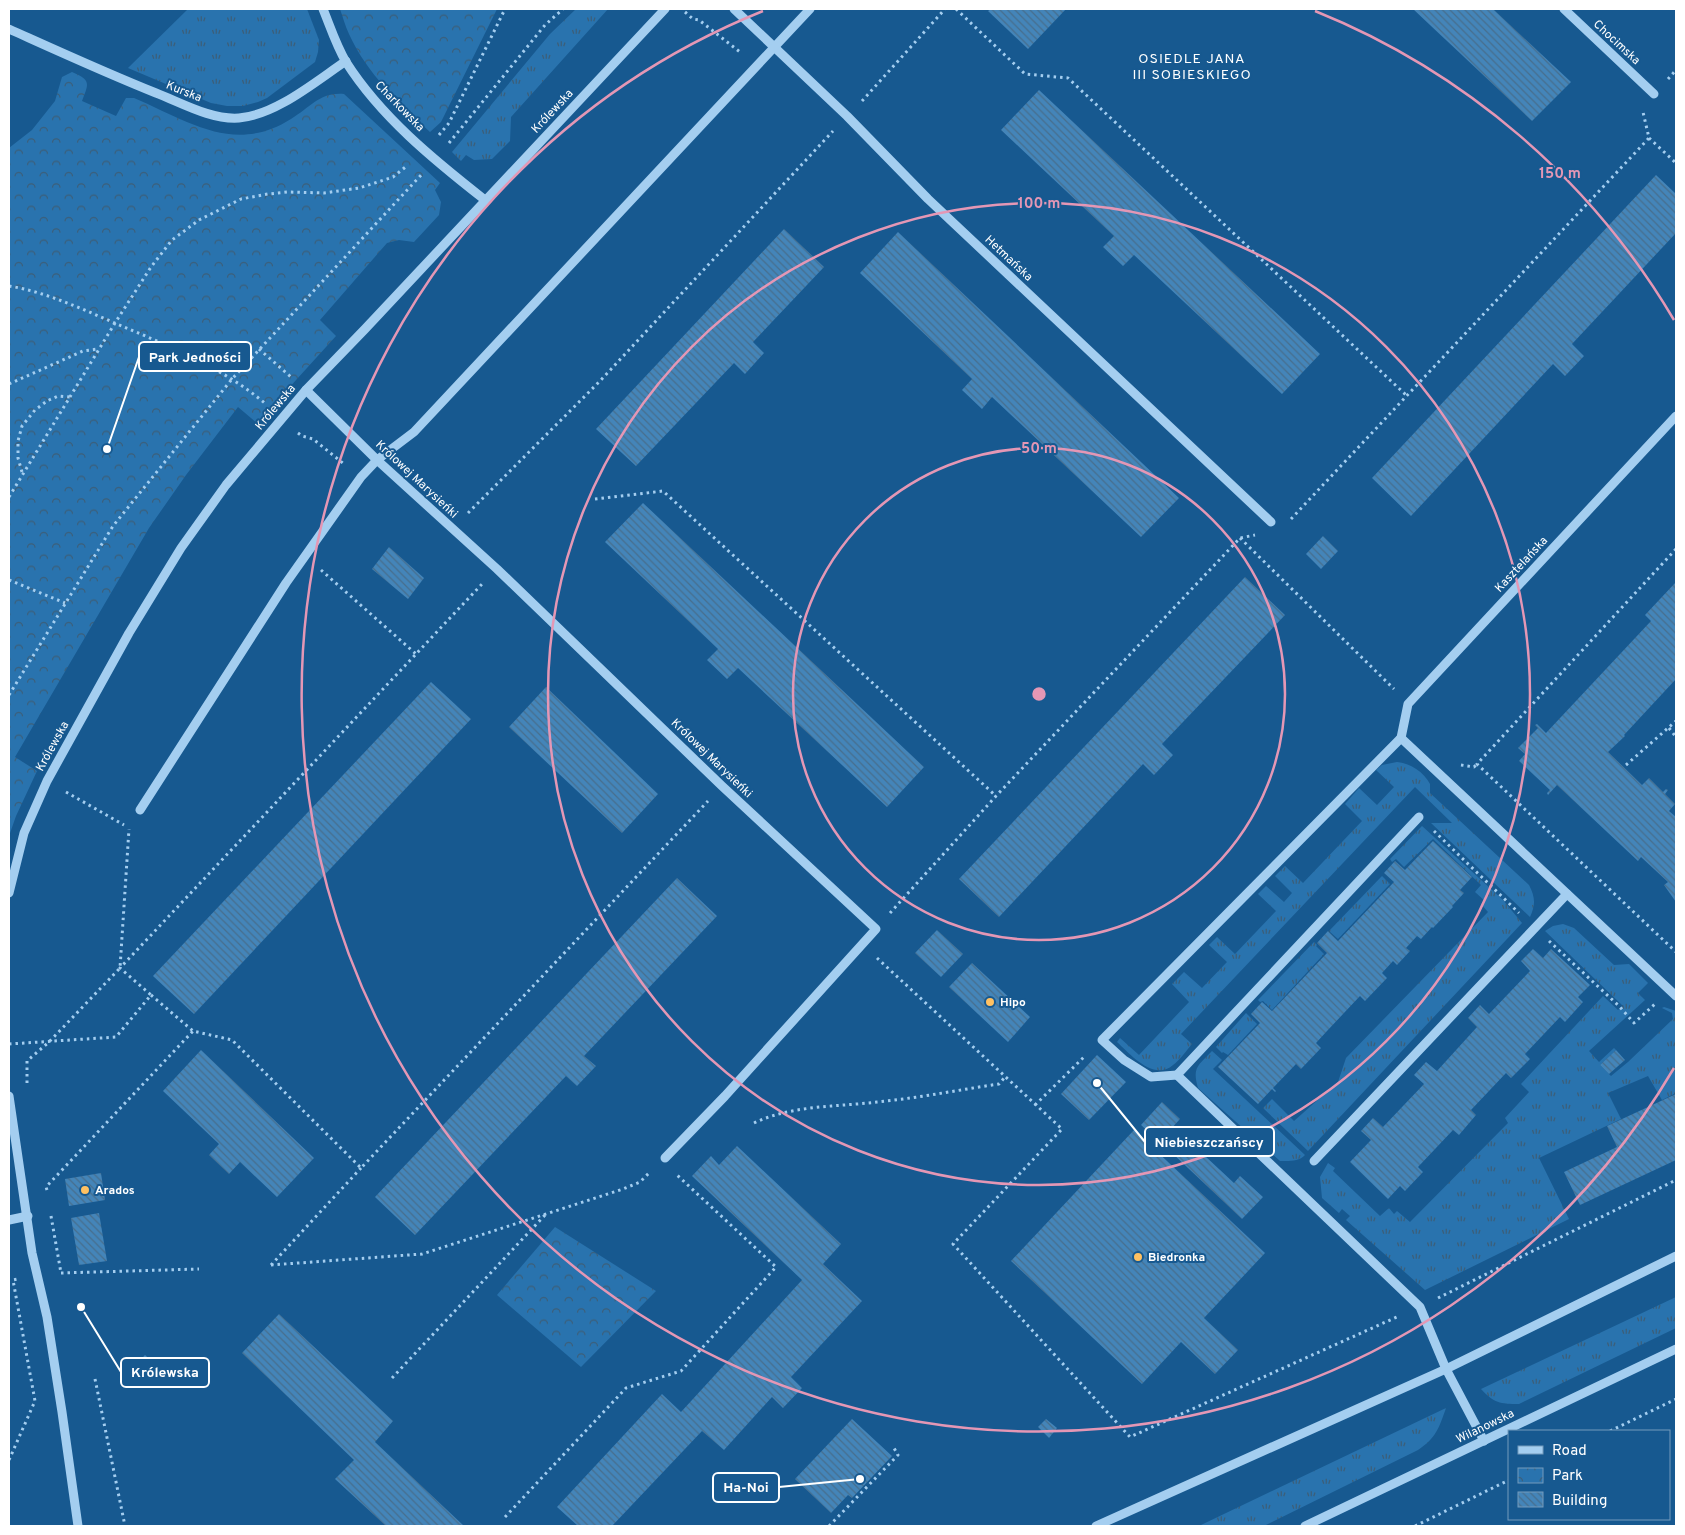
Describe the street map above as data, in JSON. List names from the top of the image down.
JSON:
{
  "streets": {
    "street": [
      "Chocimska",
      "Kurska",
      "Charkowska",
      "Królewska",
      "Hetmańska",
      "Królowej Marysieńki",
      "Kasztelańska",
      "Wilanowska"
    ]
  },
  "crossings": [
    ["Kurska", "Charkowska"],
    ["Charkowska", "Królewska"],
    ["Królewska", "Królowej Marysieńki"]
  ],
  "districts": ["OSIEDLE JANA III SOBIESKIEGO"],
  "places": [
    "Park Jedności",
    "Hipo",
    "Niebieszczańscy",
    "Arados",
    "Biedronka",
    "Królewska",
    "Ha-Noi"
  ],
  "legend": ["Road", "Park", "Building"],
  "rings": ["150 m", "100 m", "50 m"]
}
